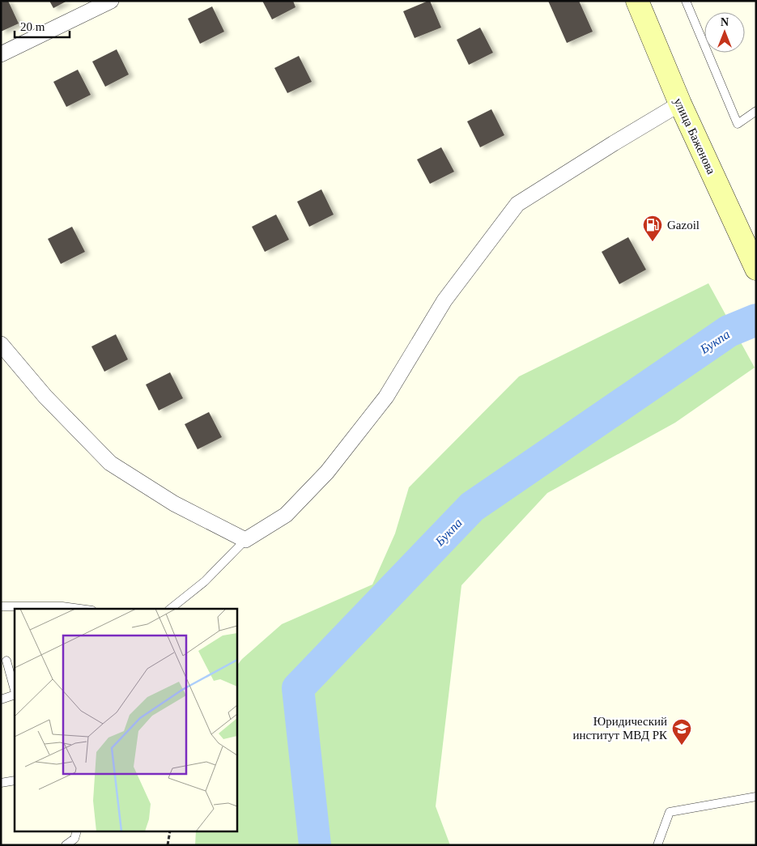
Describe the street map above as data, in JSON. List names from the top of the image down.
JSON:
{
  "streets": {
    "main road": ["улица Баженова"]
  },
  "water": ["Букпа"],
  "places": {
    "fuel station": ["Gazoil"],
    "school or university": ["Юридический институт МВД РК"]
  },
  "scale_bar": "20 m",
  "north": "top"
}
